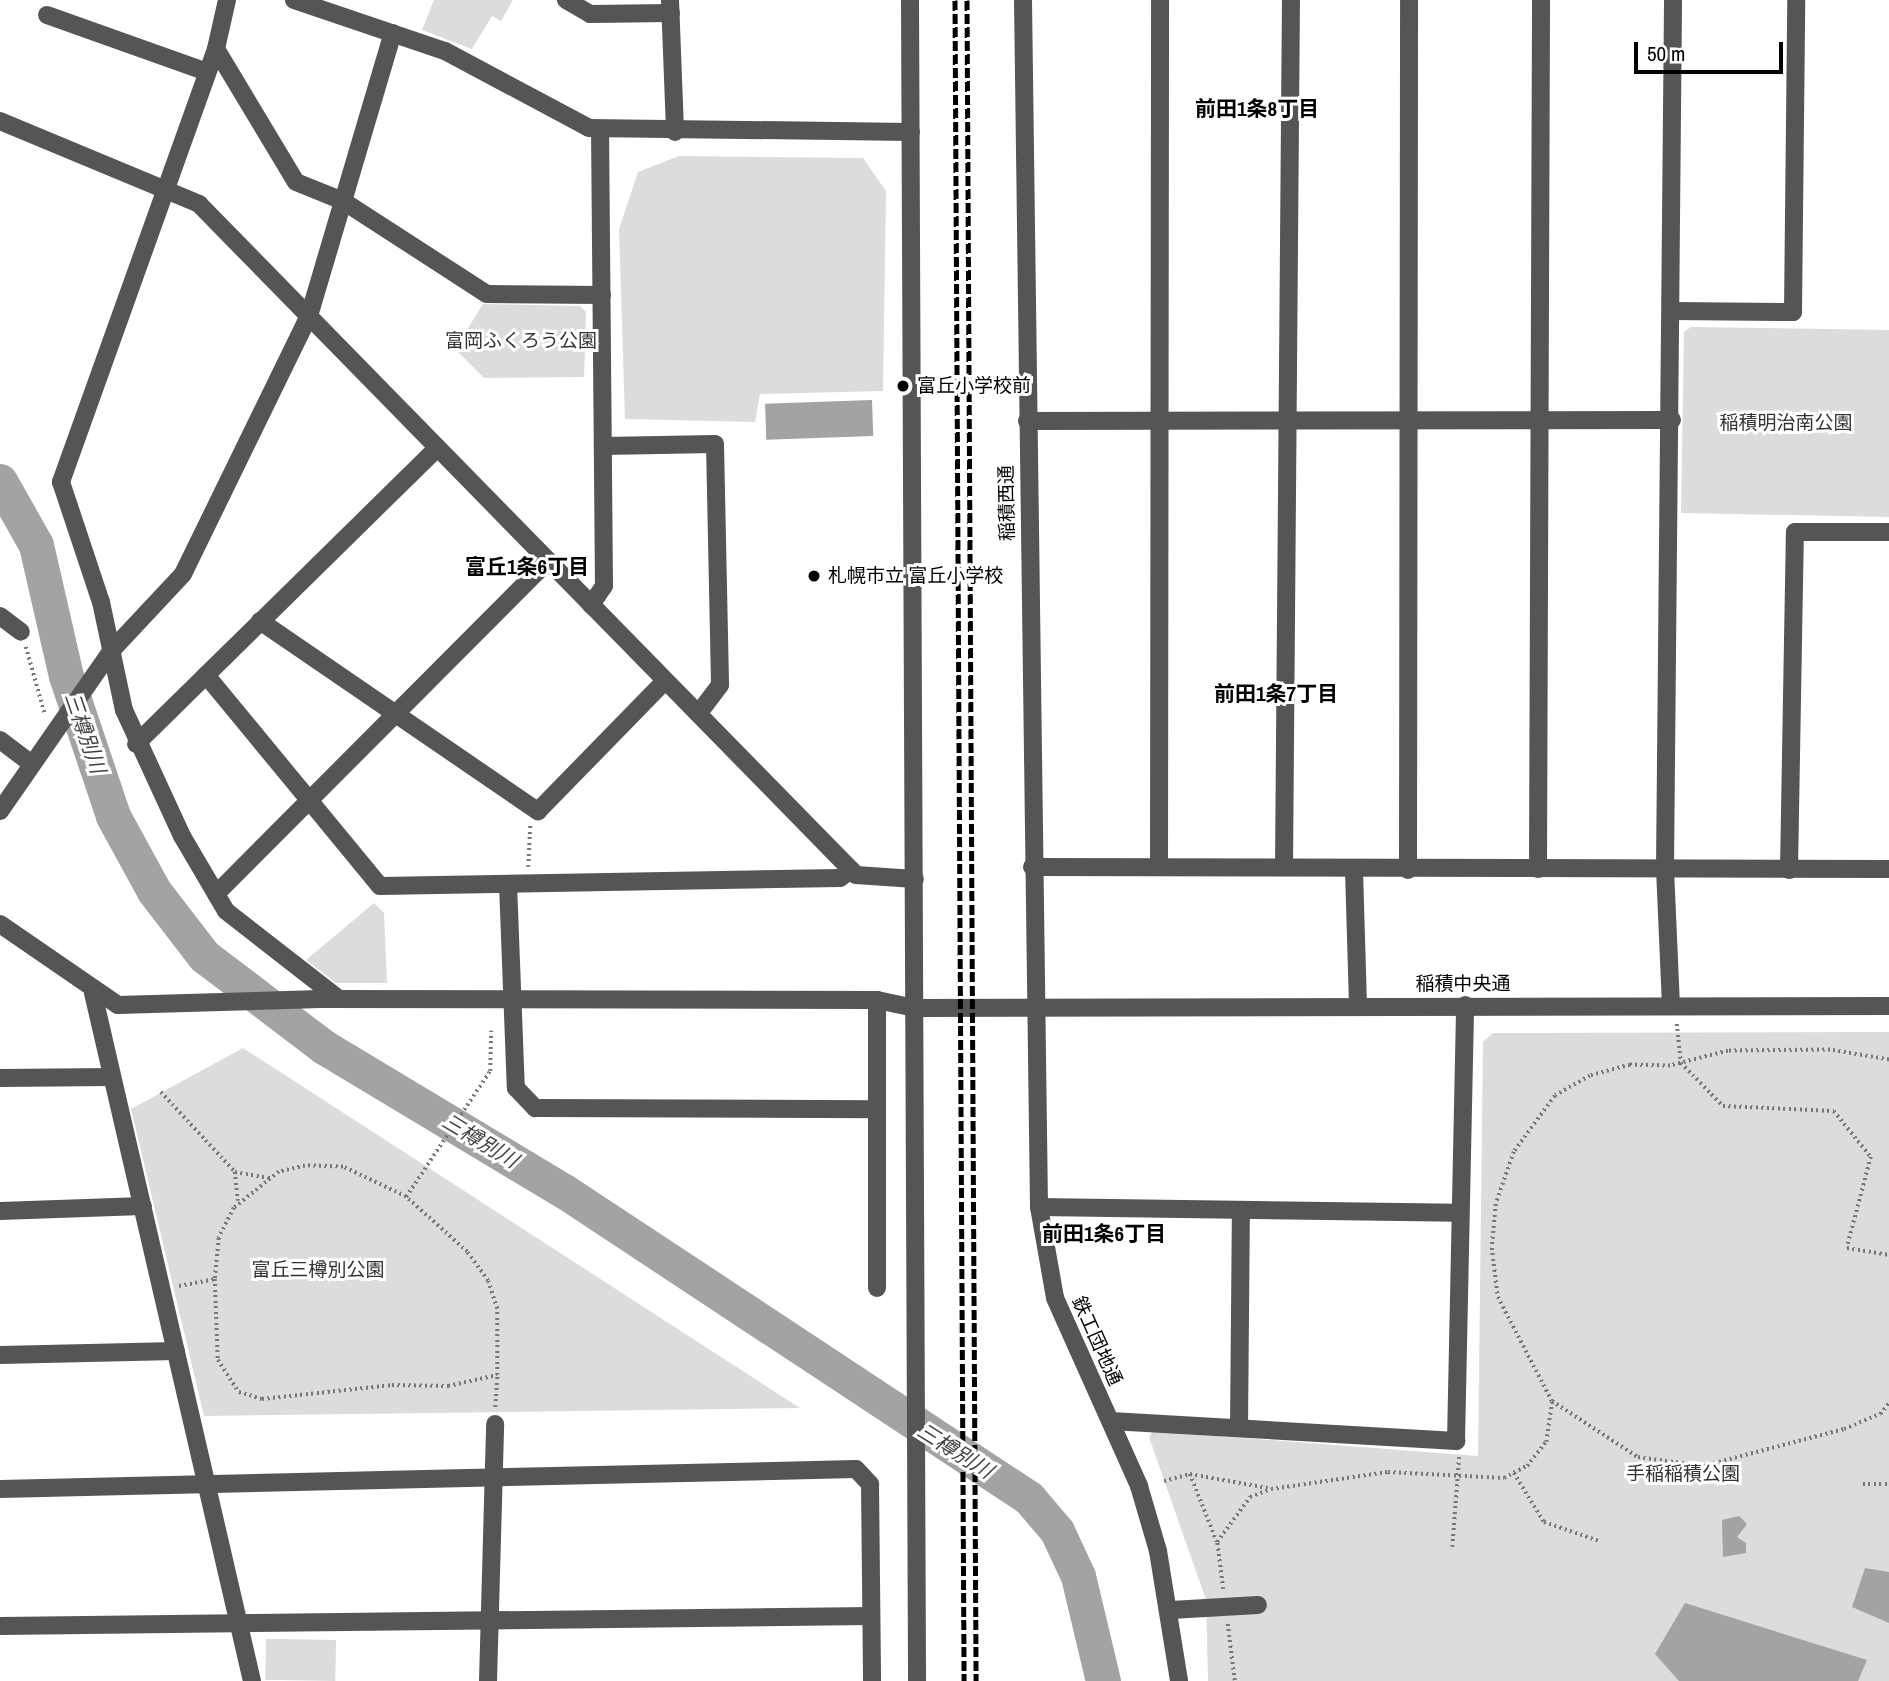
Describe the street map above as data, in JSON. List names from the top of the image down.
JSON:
{
  "streets": {
    "street": ["稲積西通", "稲積中央通", "鉄工団地通"]
  },
  "crossings": [
    ["稲積西通", "稲積中央通"],
    ["稲積西通", "鉄工団地通"],
    ["稲積中央通", "鉄工団地通"]
  ],
  "districts": [
    "前田1条8丁目",
    "富丘1条6丁目",
    "前田1条7丁目",
    "前田1条6丁目"
  ],
  "water": ["三樽別川"],
  "parks": [
    "富岡ふくろう公園",
    "稲積明治南公園",
    "富丘三樽別公園",
    "手稲稲積公園"
  ],
  "places": ["富丘小学校前", "札幌市立 富丘小学校"],
  "scale_bar": "50 m"
}
